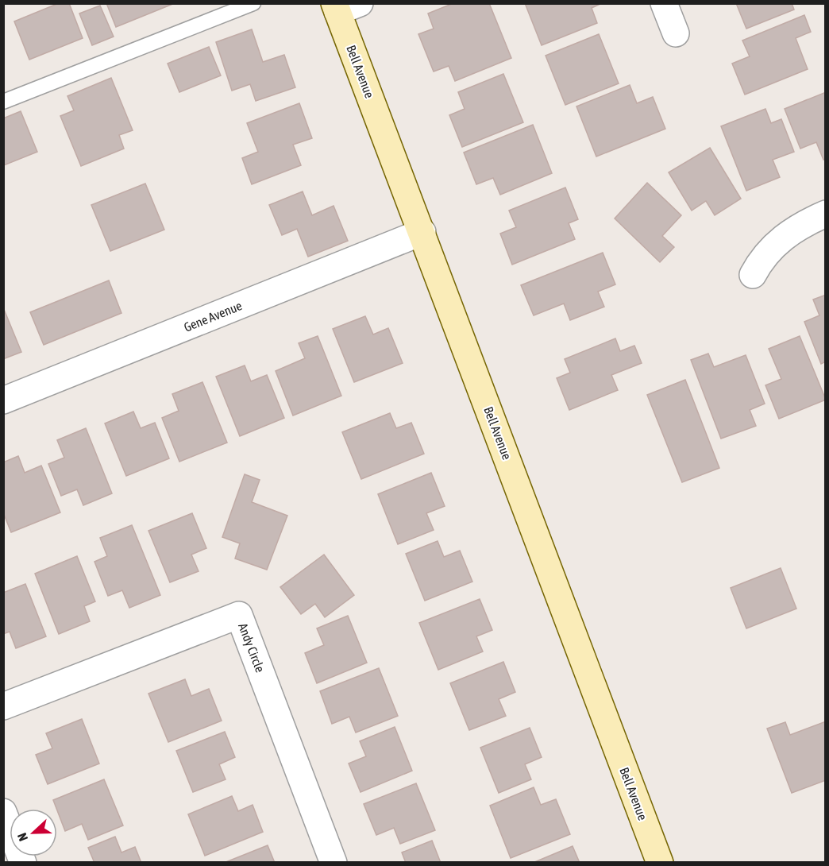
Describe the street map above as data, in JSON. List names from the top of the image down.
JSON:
{
  "streets": {
    "main road": ["Bell Avenue"],
    "street": ["Gene Avenue", "Andy Circle"]
  },
  "crossings": [
    ["Bell Avenue", "Gene Avenue"]
  ],
  "north": "left"
}
